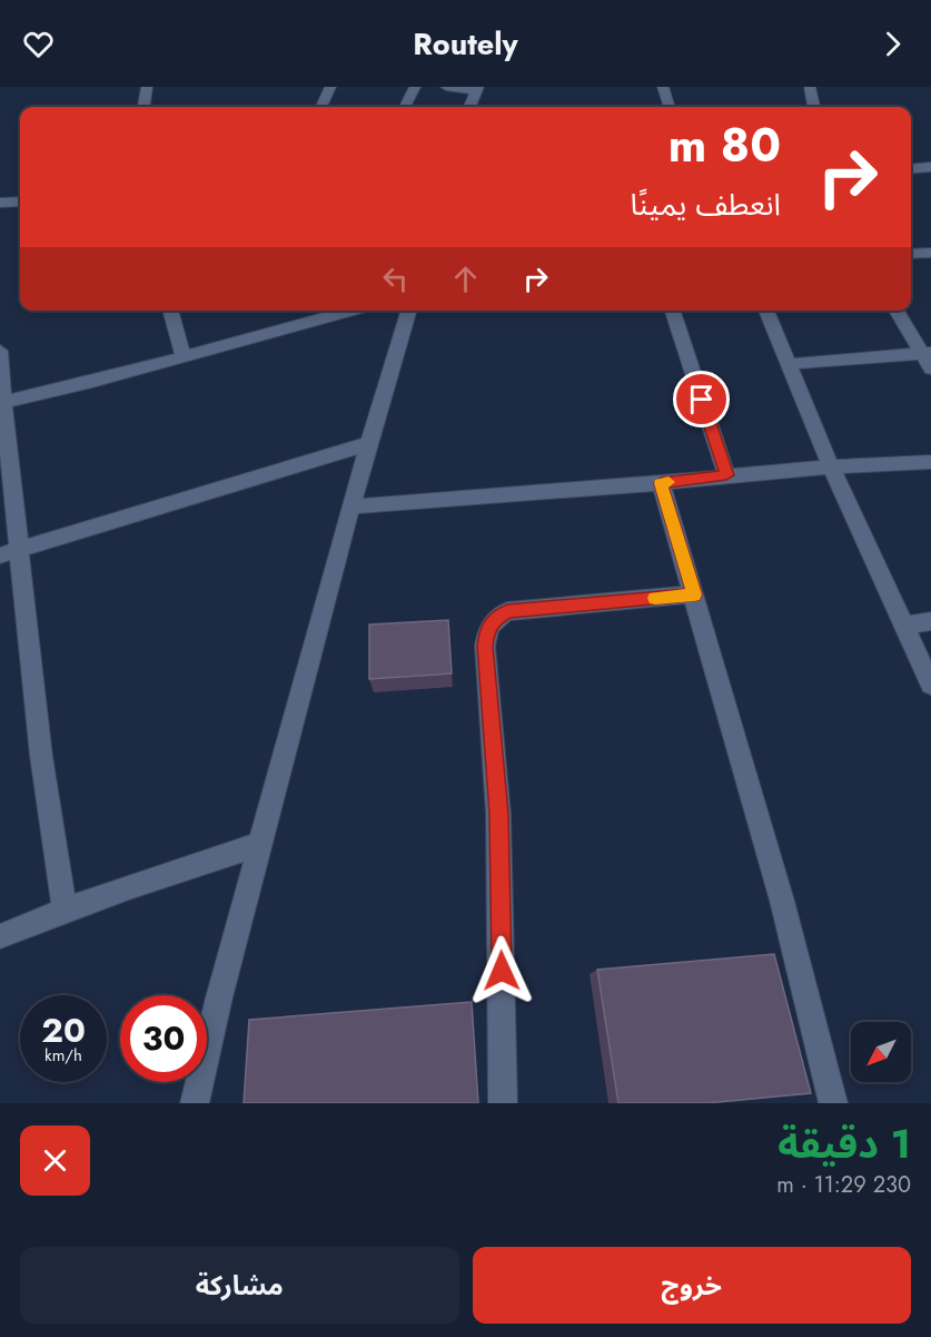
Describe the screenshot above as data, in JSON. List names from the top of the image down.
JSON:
{
  "north": "bottom left",
  "page": {
    "header": "Routely",
    "turn": ["80 m", "انعطف يمينًا"],
    "speed": "20 km/h",
    "limit": "30",
    "heading": ["1 دقيقة", "230 m · 11:29"],
    "buttons": ["خروج", "مشاركة"]
  }
}
